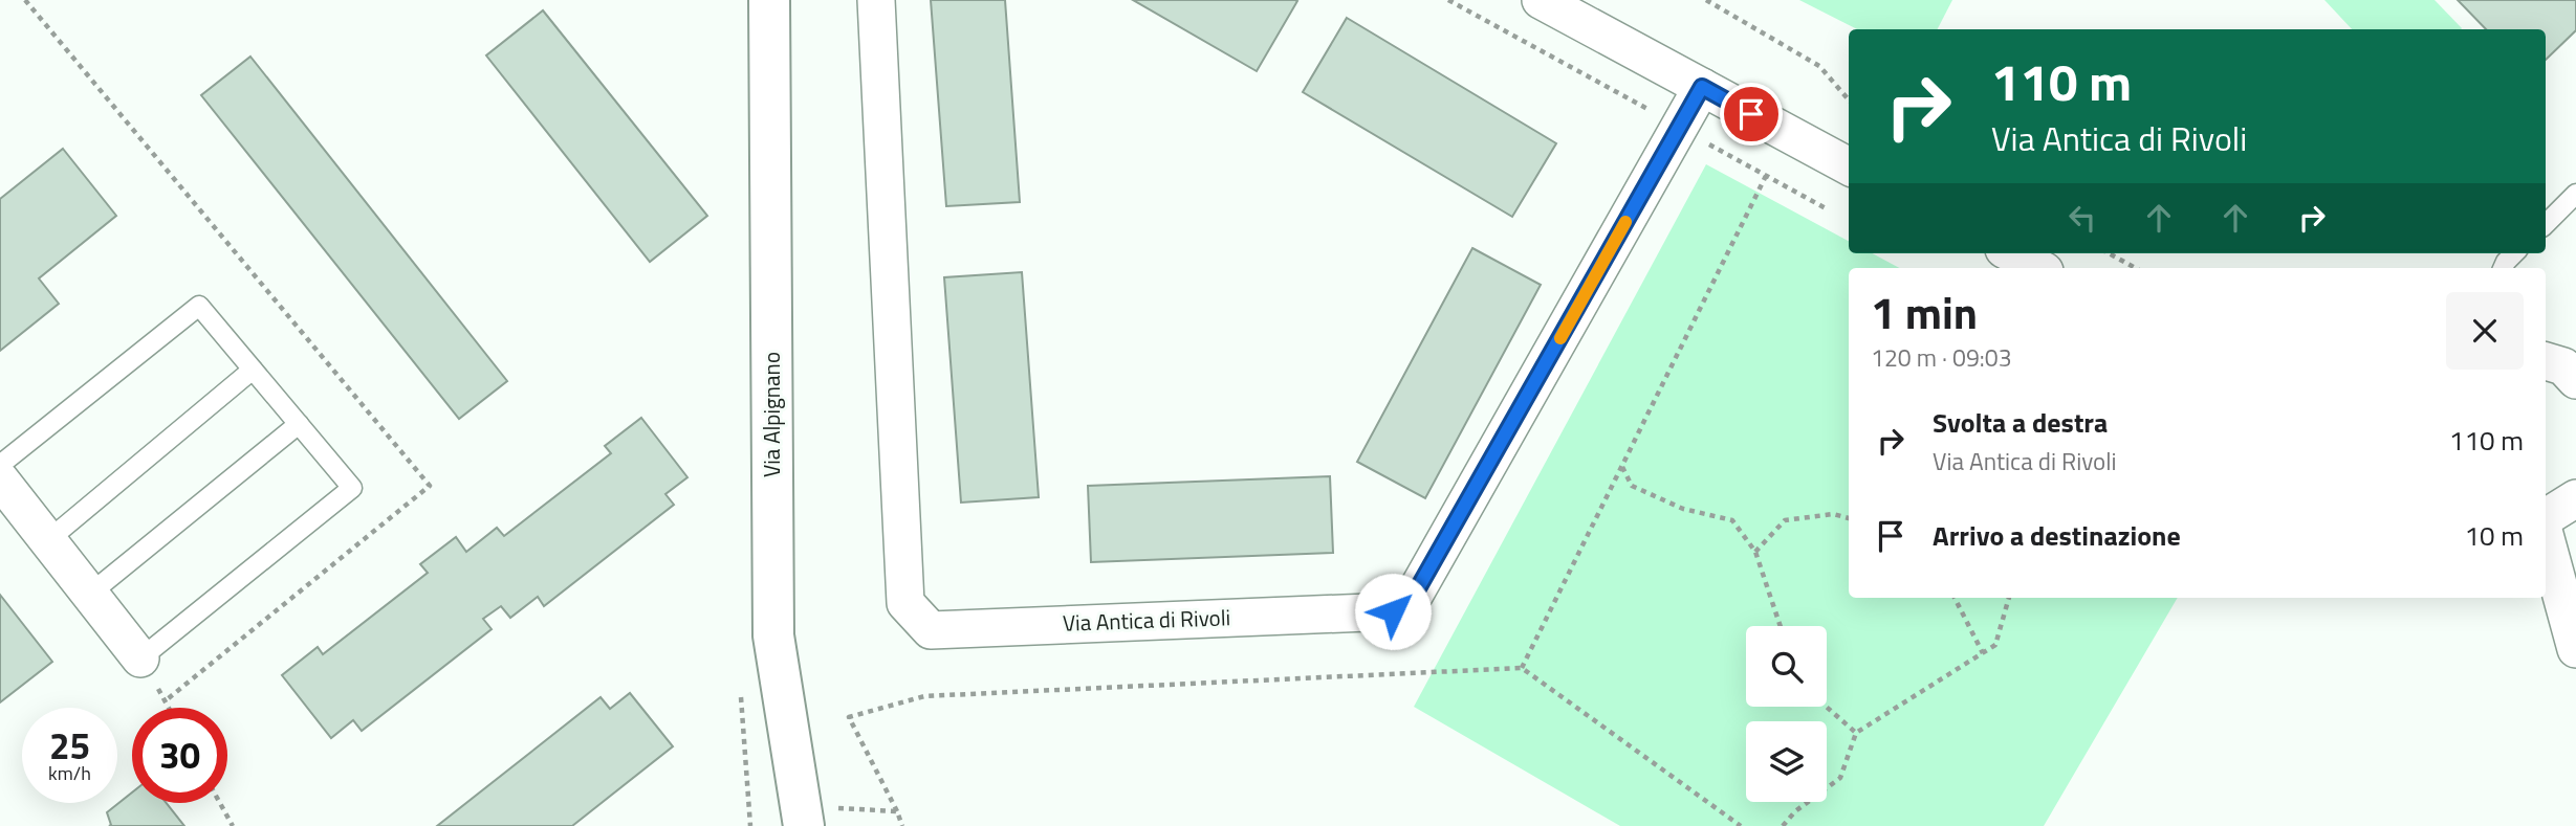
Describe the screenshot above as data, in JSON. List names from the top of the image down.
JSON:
{
  "streets": {
    "street": ["Via Alpignano", "Via Antica di Rivoli"]
  },
  "page": {
    "turn": ["110 m", "Via Antica di Rivoli"],
    "heading": ["1 min", "120 m · 09:03"],
    "list": [
      {
        "name": "Svolta a destra",
        "note": "Via Antica di Rivoli",
        "value": "110 m"
      },
      {
        "name": "Arrivo a destinazione",
        "value": "10 m"
      }
    ],
    "speed": "25 km/h",
    "limit": "30"
  }
}
